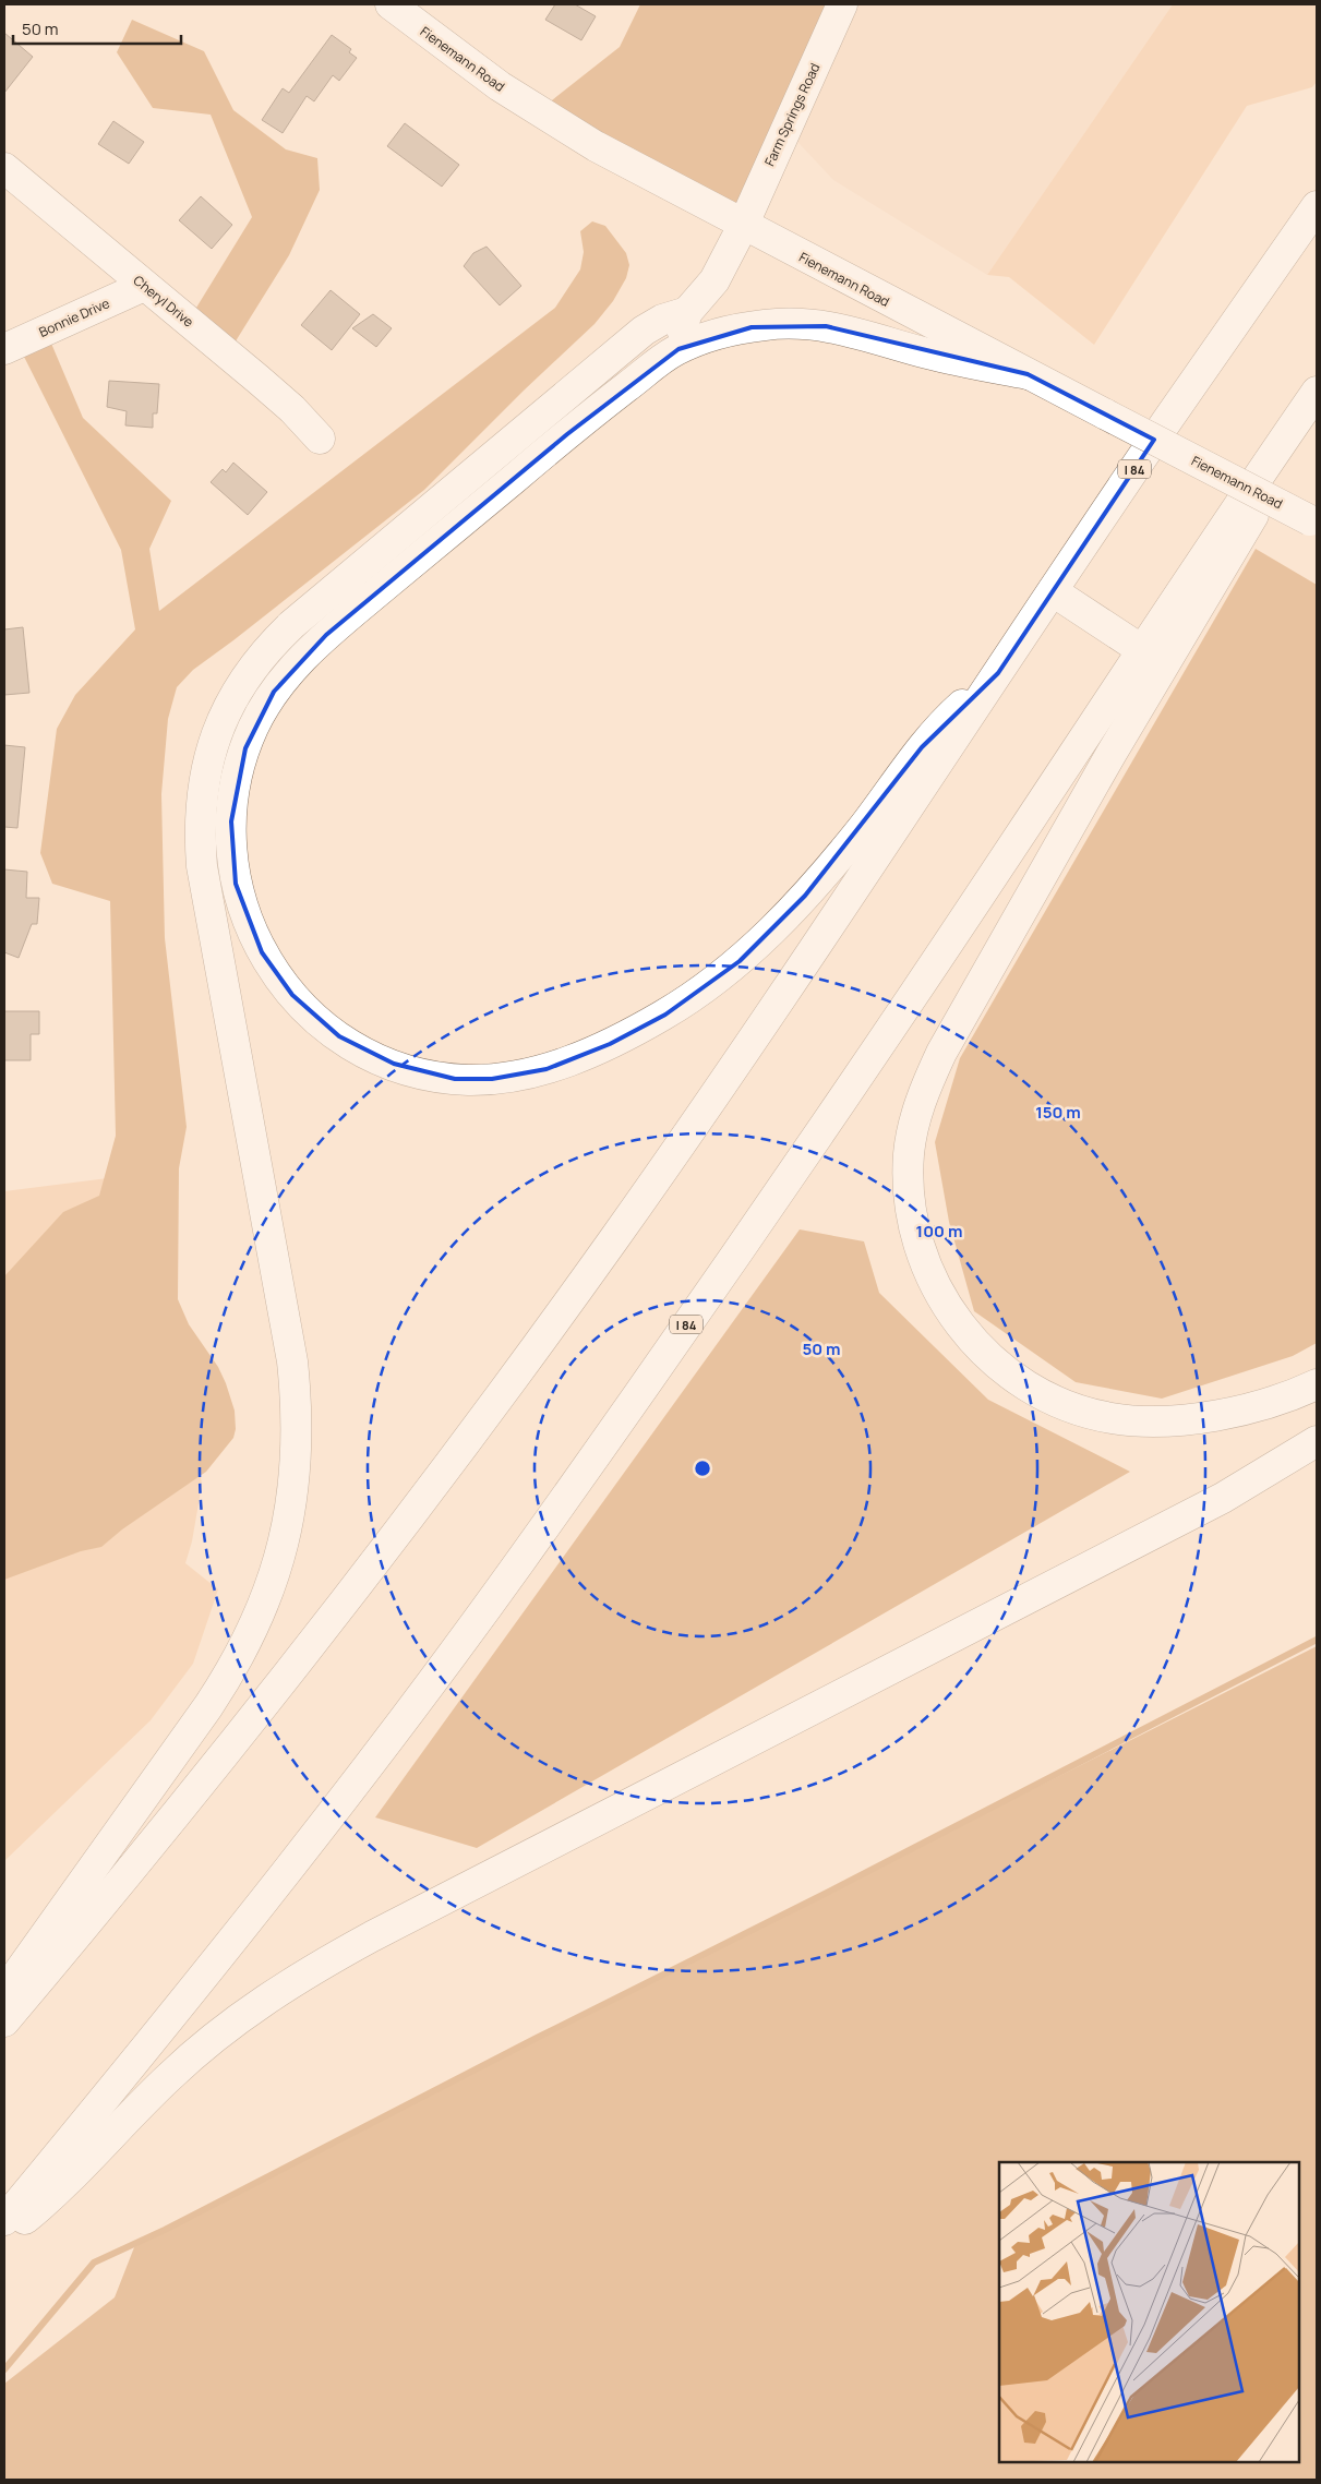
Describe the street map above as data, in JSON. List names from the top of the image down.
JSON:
{
  "streets": {
    "main road": [
      "Fienemann Road",
      "Farm Springs Road",
      "Cheryl Drive",
      "Bonnie Drive",
      "I 84"
    ]
  },
  "crossings": [
    ["Fienemann Road", "Farm Springs Road"],
    ["Cheryl Drive", "Bonnie Drive"]
  ],
  "scale_bar": "50 m",
  "rings": ["150 m", "100 m", "50 m"]
}
